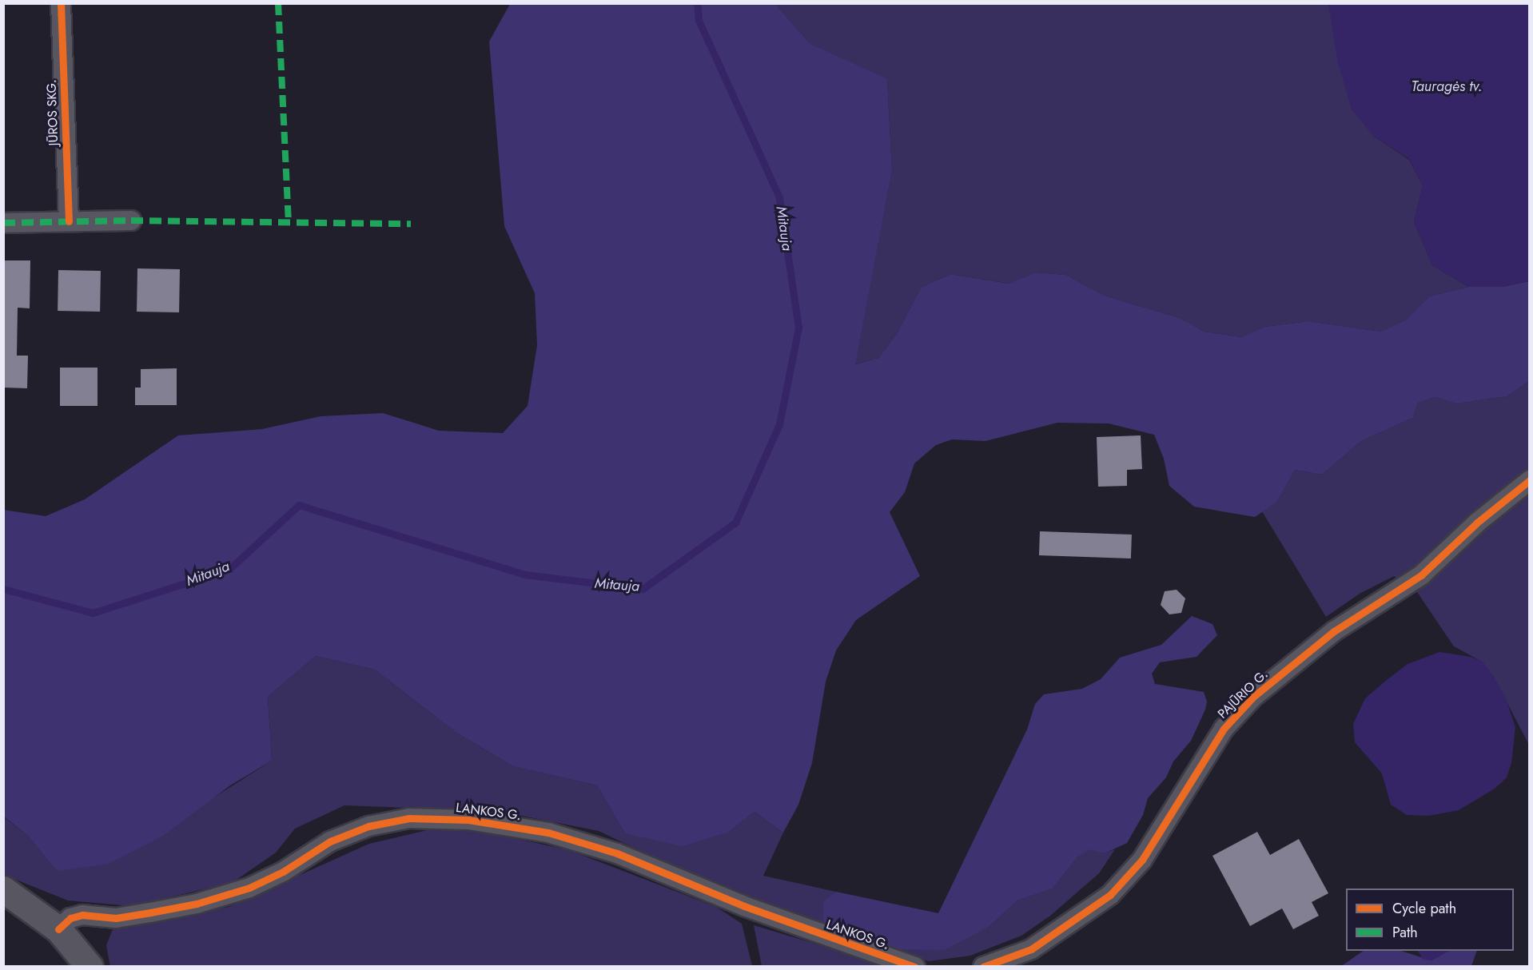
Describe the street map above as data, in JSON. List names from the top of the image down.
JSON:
{
  "streets": {
    "street": ["JŪROS SKG.", "PAJŪRIO G.", "LANKOS G."]
  },
  "water": ["Tauragės tv.", "Mitauja"],
  "legend": ["Cycle path", "Path"]
}
